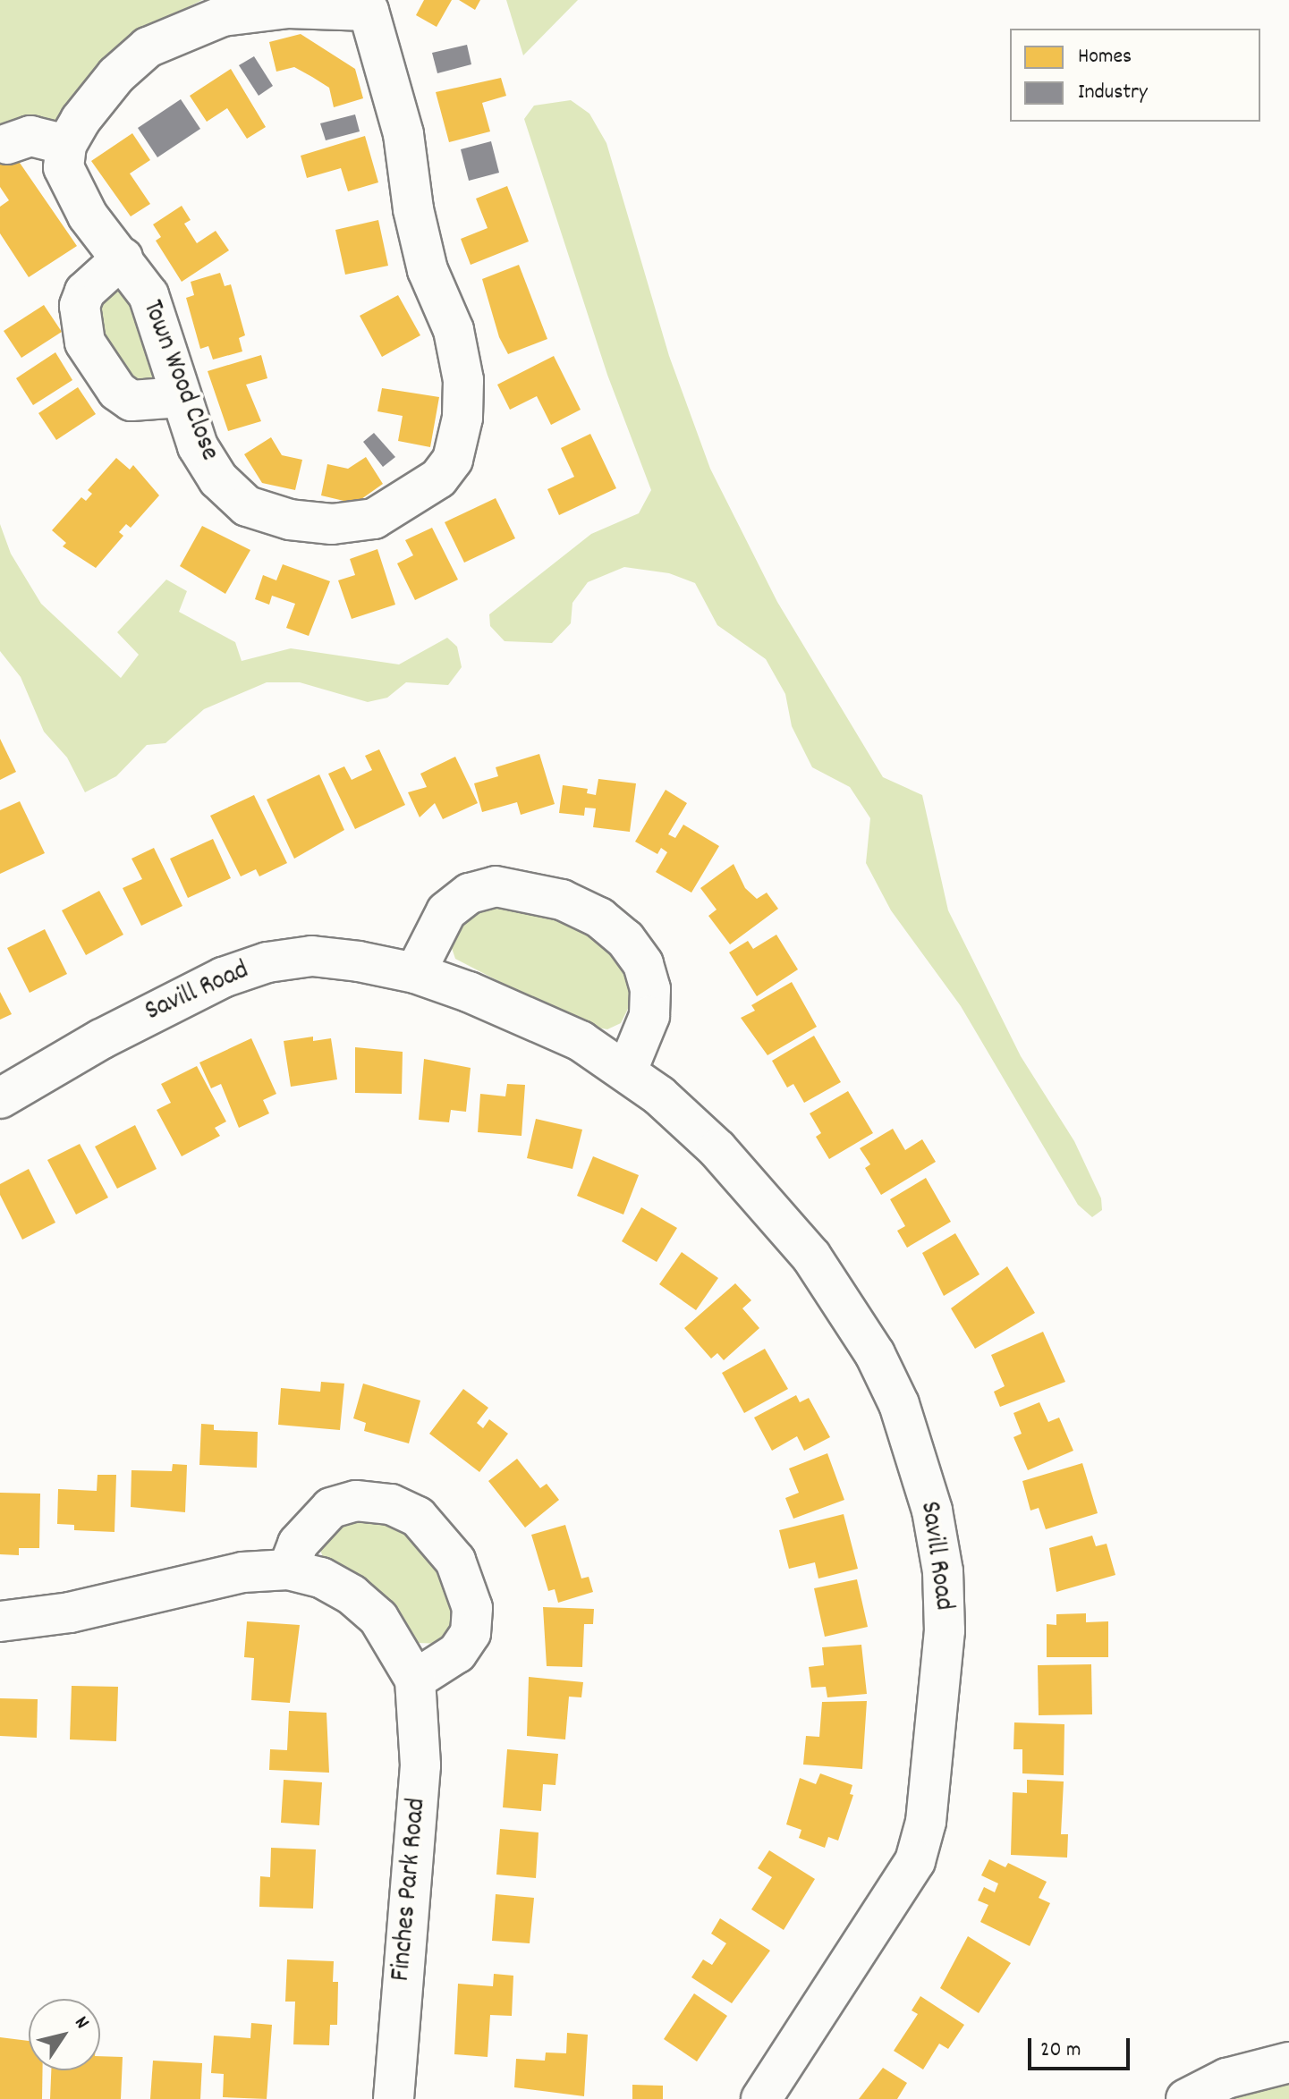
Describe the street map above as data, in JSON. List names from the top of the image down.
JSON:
{
  "streets": {
    "street": ["Town Wood Close", "Savill Road", "Finches Park Road"]
  },
  "legend": ["Homes", "Industry"],
  "scale_bar": "20 m",
  "north": "top right"
}
